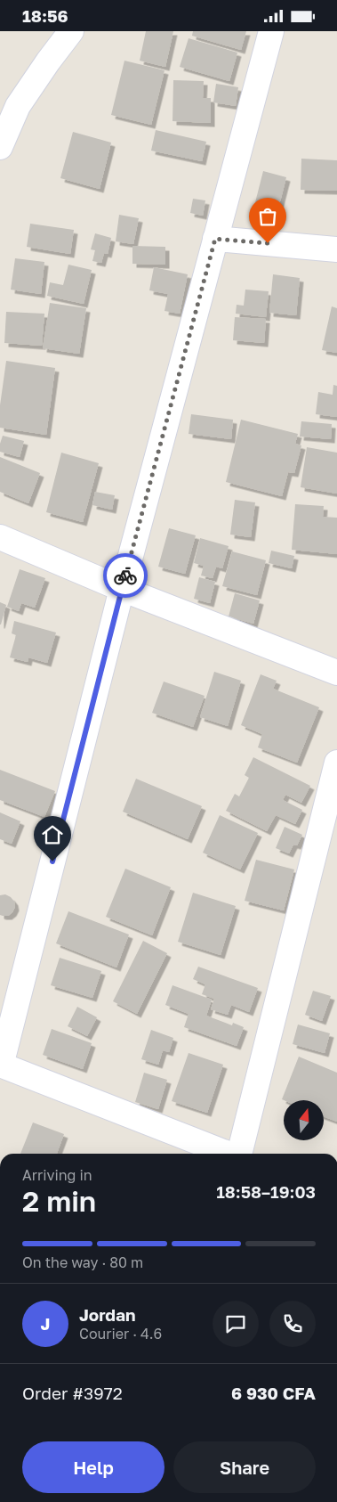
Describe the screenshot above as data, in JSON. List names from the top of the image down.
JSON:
{
  "north": "top",
  "page": {
    "status": "18:56",
    "heading": ["2 min", "Arriving in", "18:58–19:03"],
    "panel": [
      "Jordan",
      "Courier · 4.6",
      "Order #3972",
      "6 930 CFA"
    ],
    "bar": "On the way · 80 m",
    "round": "J",
    "buttons": ["Help", "Share"]
  }
}
